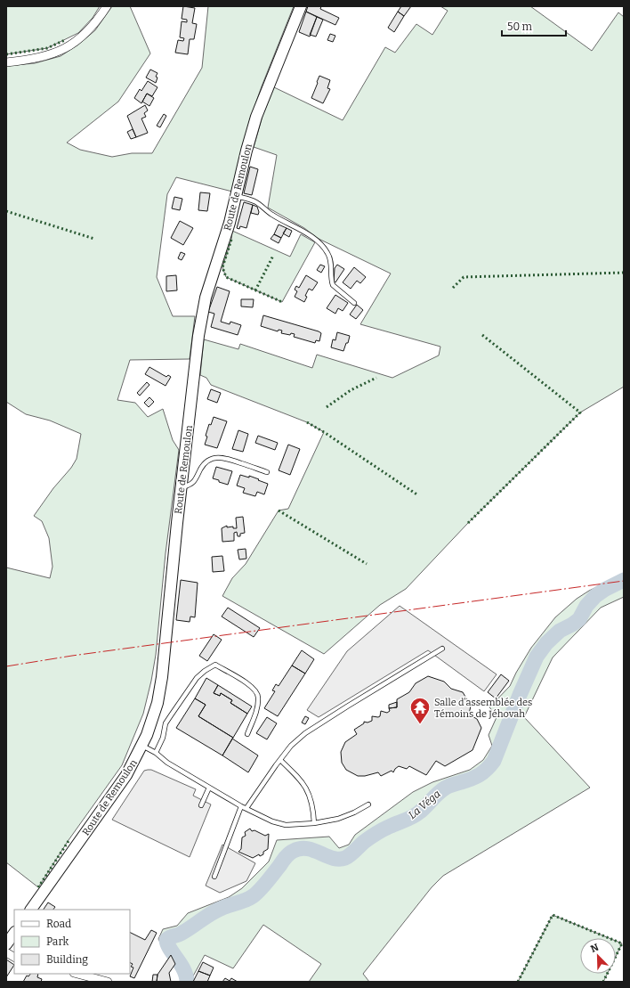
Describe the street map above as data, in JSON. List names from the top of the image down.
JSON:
{
  "streets": {
    "main road": ["Route de Remoulon"]
  },
  "water": ["La Véga"],
  "places": {
    "temple": ["Salle d'assemblée des Témoins de Jéhovah"]
  },
  "legend": ["Road", "Park", "Building"],
  "scale_bar": "50 m",
  "north": "top left"
}
